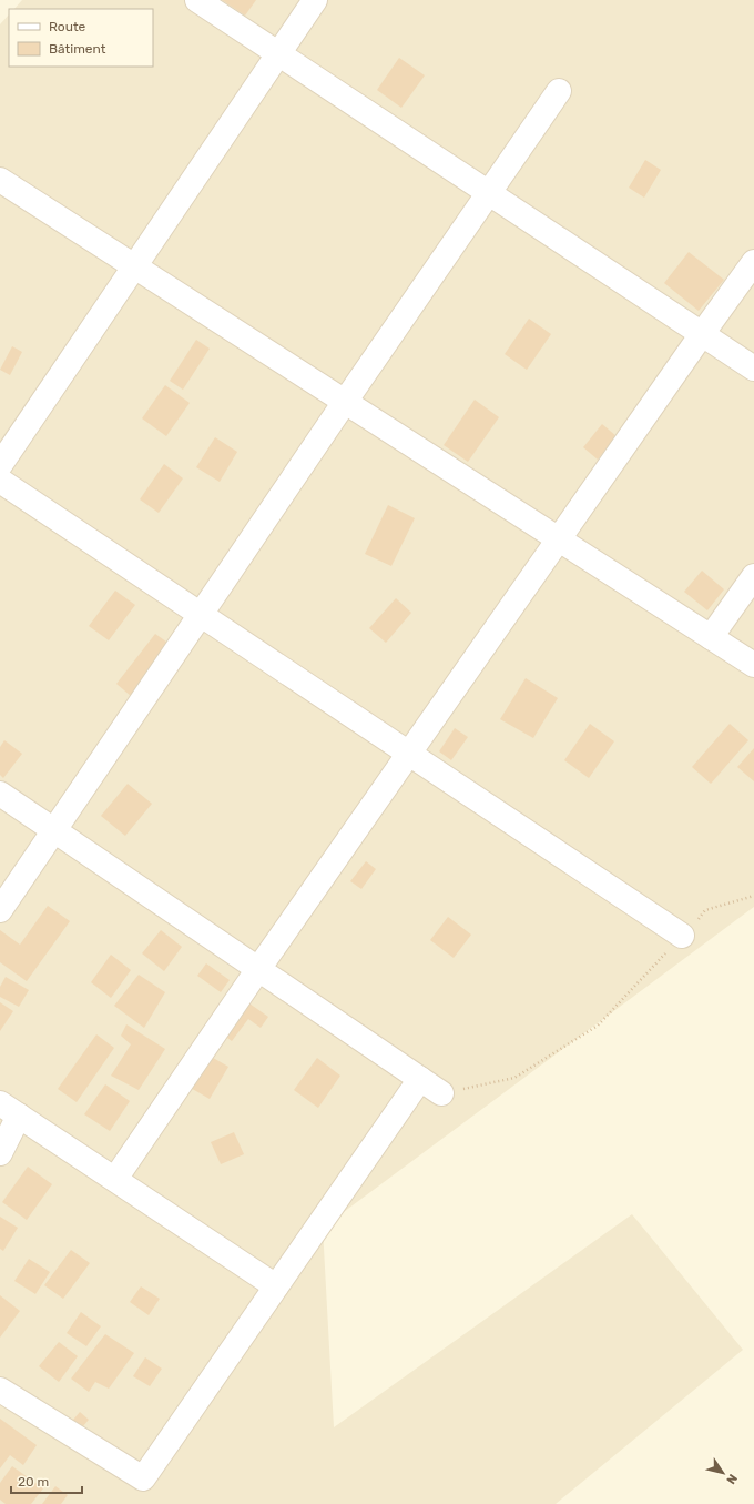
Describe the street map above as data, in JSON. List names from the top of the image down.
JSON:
{
  "legend": ["Route", "Bâtiment"],
  "scale_bar": "20 m",
  "north": "bottom right"
}
